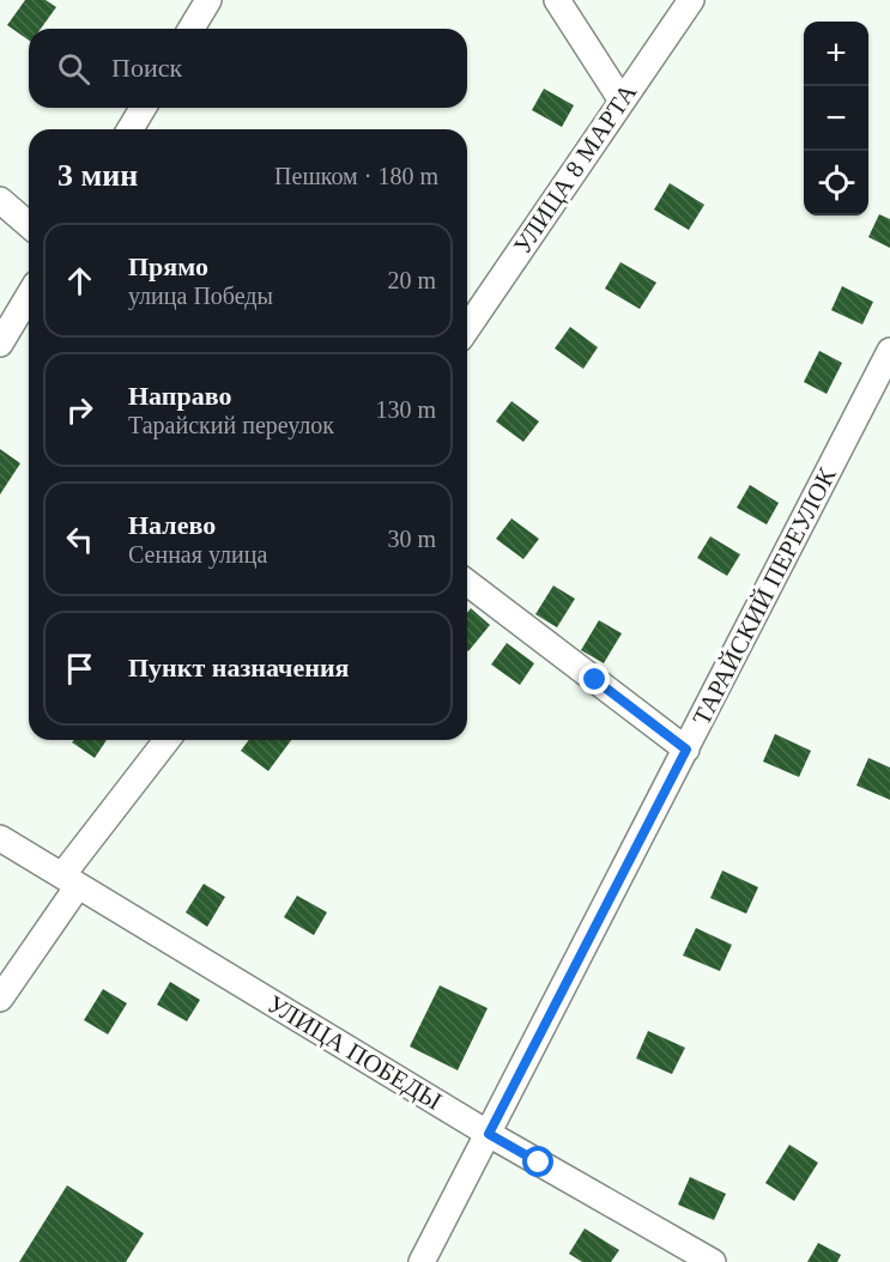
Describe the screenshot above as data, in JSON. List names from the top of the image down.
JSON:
{
  "streets": {
    "street": ["УЛИЦА 8 МАРТА", "ТАРАЙСКИЙ ПЕРЕУЛОК", "УЛИЦА ПОБЕДЫ"]
  },
  "crossings": [
    ["ТАРАЙСКИЙ ПЕРЕУЛОК", "УЛИЦА ПОБЕДЫ"]
  ],
  "page": {
    "map_buttons": ["+", "−"],
    "search": "Поиск",
    "heading": ["3 мин", "Пешком · 180 m"],
    "list": [
      ["Прямо", "улица Победы", "20 m"],
      ["Направо", "Тарайский переулок", "130 m"],
      ["Налево", "Сенная улица", "30 m"],
      "Пункт назначения"
    ]
  }
}
